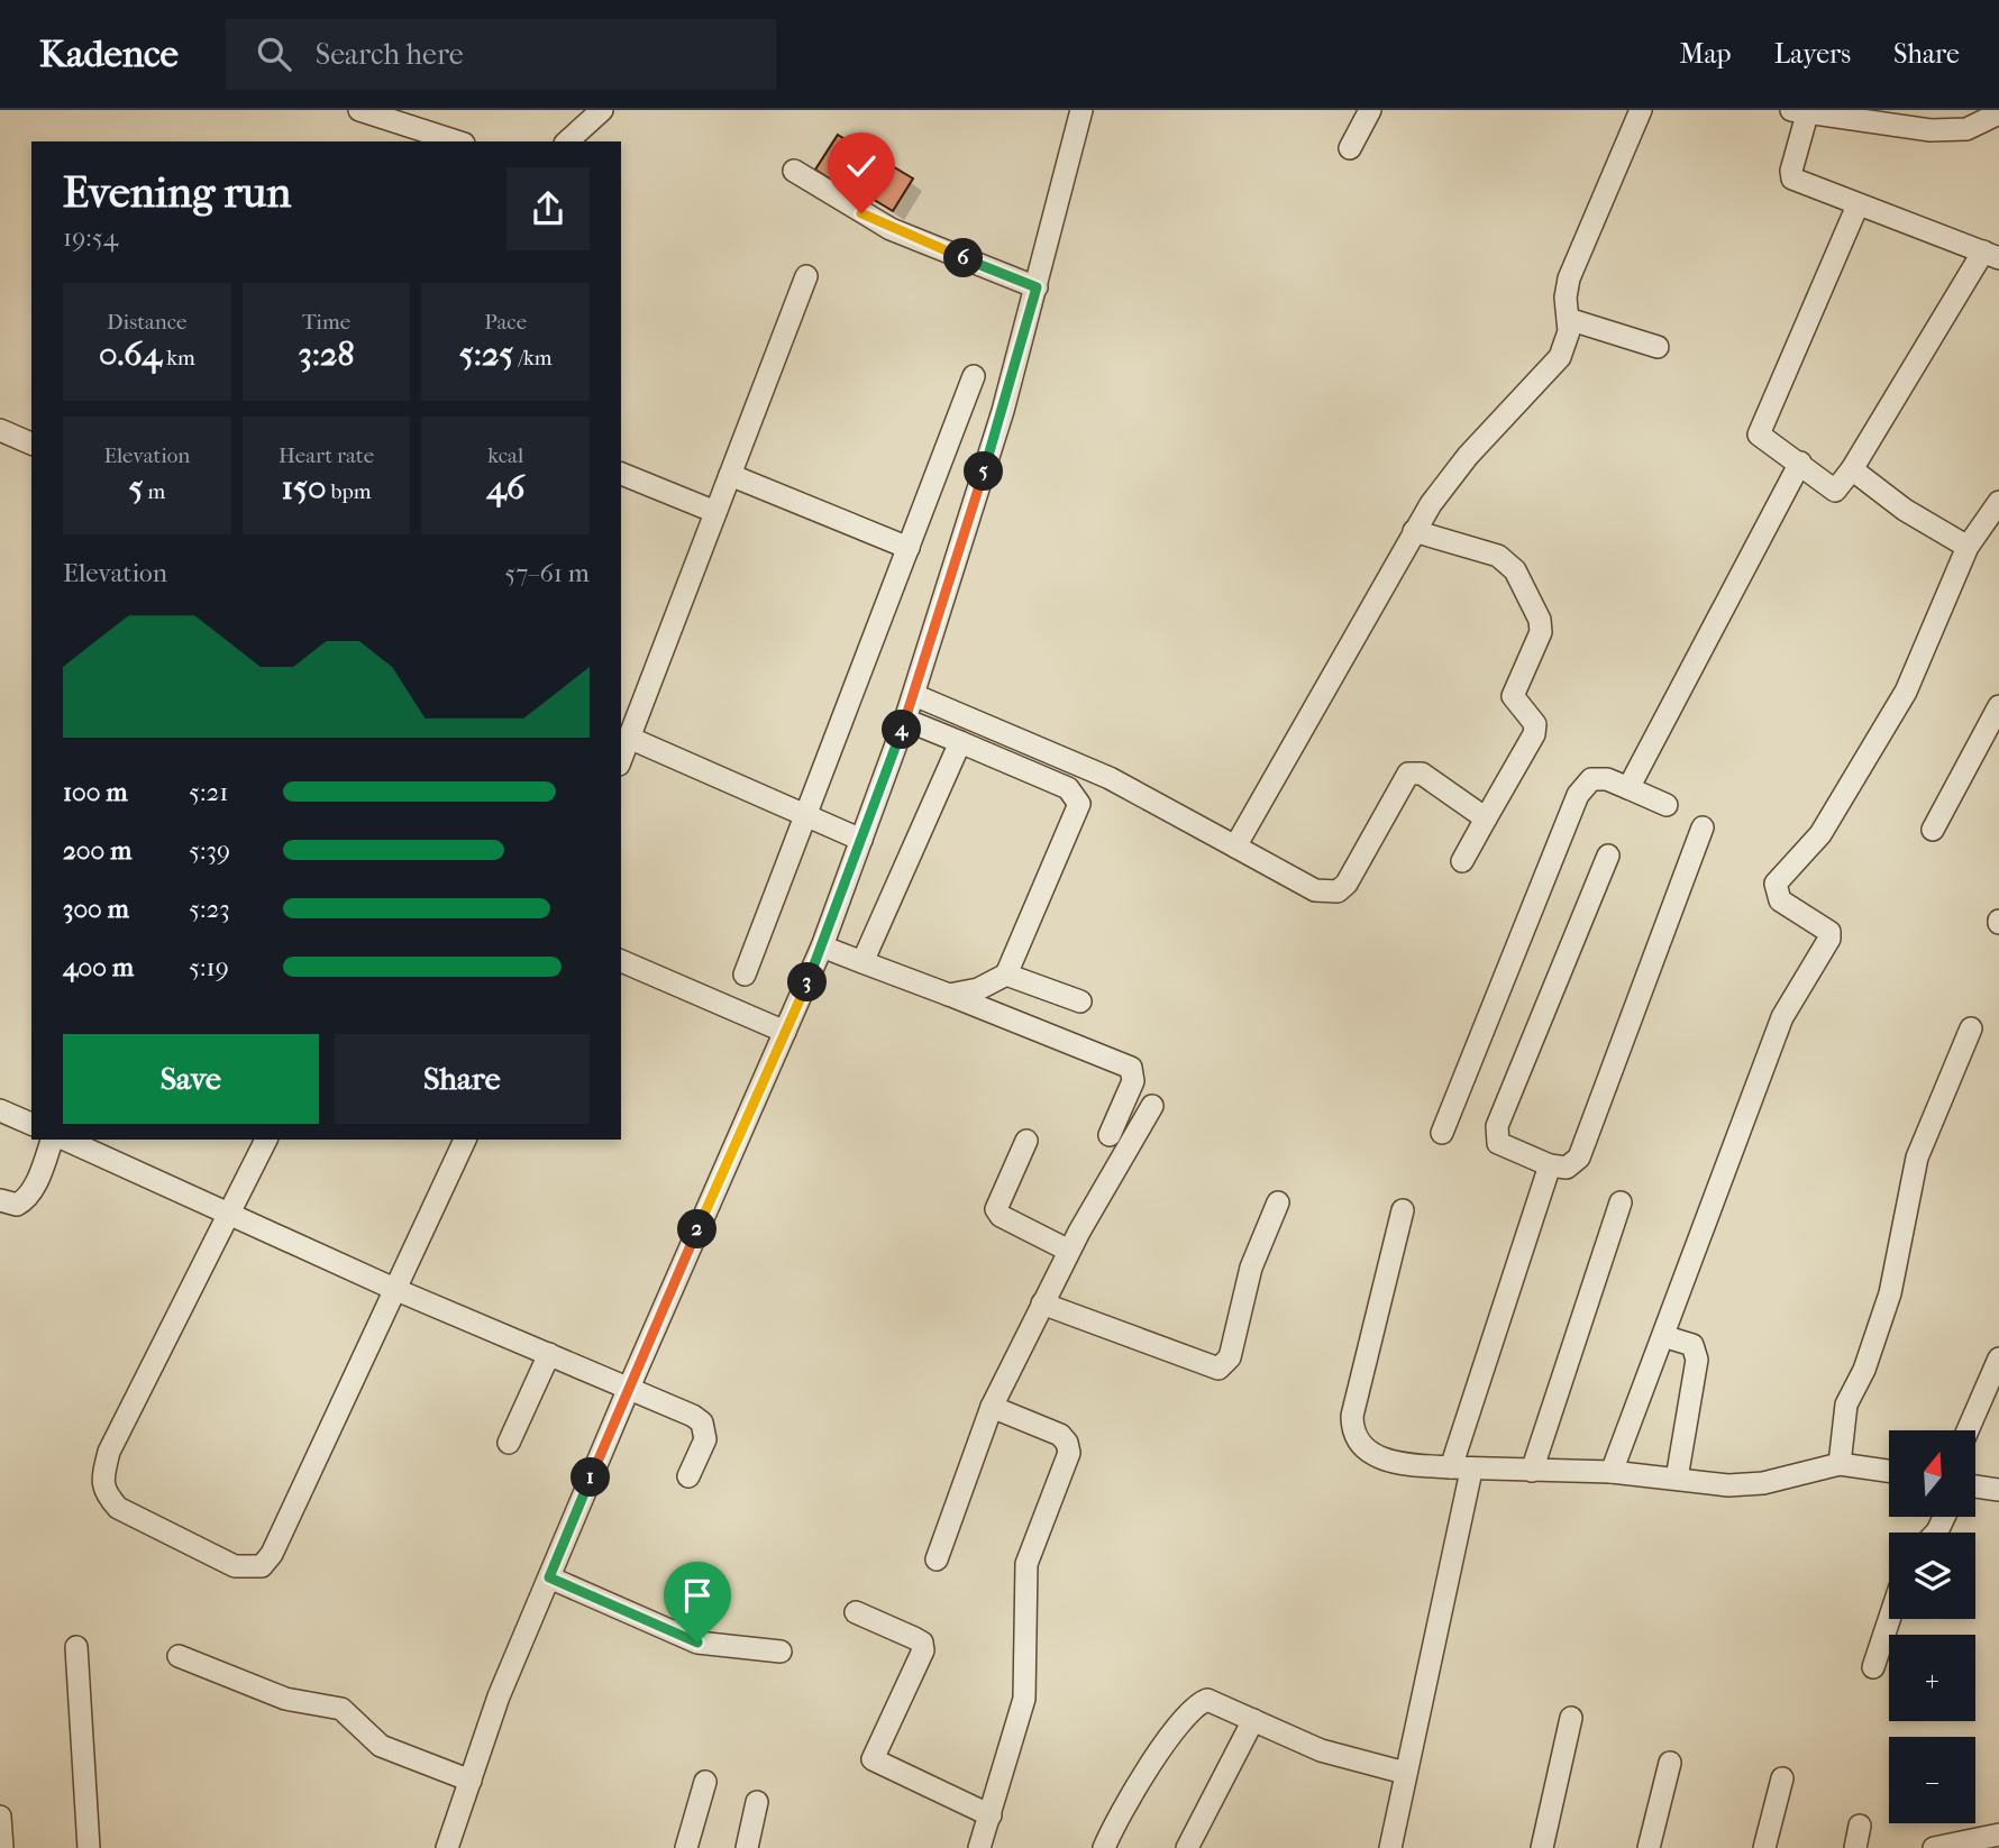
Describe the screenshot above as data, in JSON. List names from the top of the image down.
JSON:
{
  "north": "top",
  "page": {
    "header": "Kadence",
    "search": "Search here",
    "nav": ["Map", "Layers", "Share"],
    "heading": ["Evening run", "19:54"],
    "pins": [
      "6",
      "5",
      "4",
      "3",
      "2",
      "1"
    ],
    "stats": [
      ["Distance", "0.64 km"],
      ["Time", "3:28"],
      ["Pace", "5:25 /km"],
      ["Elevation", "5 m"],
      ["Heart rate", "150 bpm"],
      ["kcal", "46"]
    ],
    "chart": ["Elevation", "57–61 m"],
    "list": [
      {
        "name": "100 m",
        "note": "5:21"
      },
      {
        "name": "200 m",
        "note": "5:39"
      },
      {
        "name": "300 m",
        "note": "5:23"
      },
      {
        "name": "400 m",
        "note": "5:19"
      }
    ],
    "buttons": ["Save", "Share"],
    "map_buttons": ["+", "−"]
  }
}
